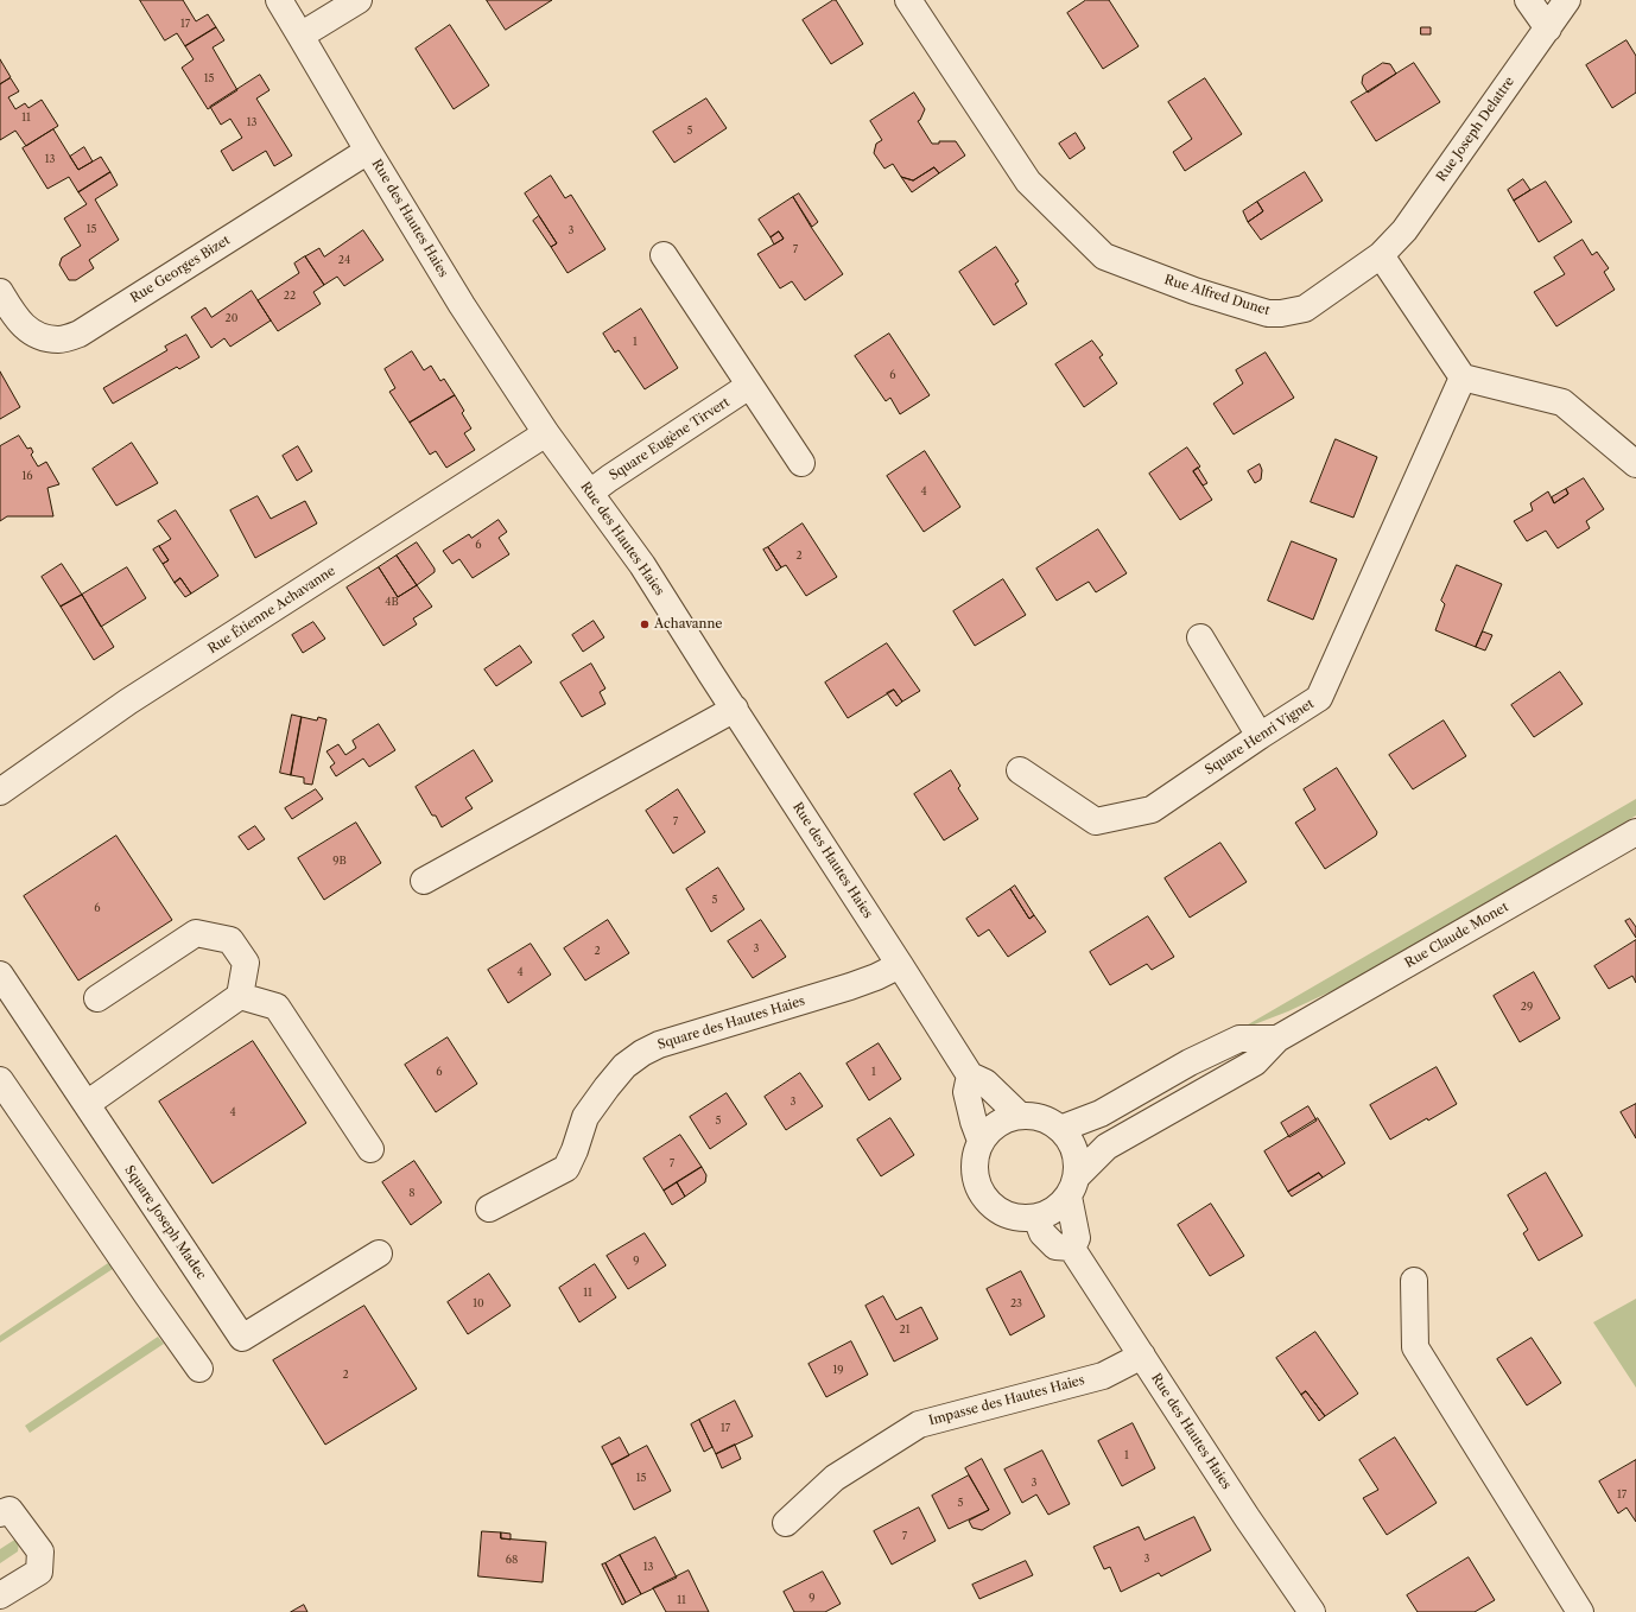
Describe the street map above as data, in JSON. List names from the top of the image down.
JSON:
{
  "streets": {
    "street": [
      "Rue Joseph Delattre",
      "Rue des Hautes Haies",
      "Rue Georges Bizet",
      "Rue Alfred Dunet",
      "Square Eugène Tirvert",
      "Rue Étienne Achavanne",
      "Square Henri Vignet",
      "Rue Claude Monet",
      "Square des Hautes Haies",
      "Square Joseph Madec",
      "Impasse des Hautes Haies"
    ]
  },
  "crossings": [
    ["Rue Joseph Delattre", "Rue Alfred Dunet"],
    ["Rue des Hautes Haies", "Rue Georges Bizet"],
    ["Rue des Hautes Haies", "Square Eugène Tirvert"],
    ["Rue des Hautes Haies", "Rue Étienne Achavanne"],
    ["Rue des Hautes Haies", "Rue Claude Monet"],
    ["Rue des Hautes Haies", "Square des Hautes Haies"],
    ["Rue des Hautes Haies", "Impasse des Hautes Haies"]
  ],
  "places": ["Achavanne"],
  "house_numbers": [
    "17",
    "15",
    "11",
    "13",
    "5",
    "13",
    "15",
    "3",
    "7",
    "24",
    "22",
    "20",
    "1",
    "6",
    "16",
    "4",
    "6",
    "2",
    "4B",
    "7",
    "9B",
    "5",
    "6",
    "3",
    "2",
    "4",
    "29",
    "6",
    "1",
    "3",
    "4",
    "5",
    "7",
    "8",
    "9",
    "11",
    "10",
    "23",
    "21",
    "19",
    "2",
    "17",
    "1",
    "15",
    "3",
    "17",
    "5",
    "7",
    "3",
    "68",
    "13",
    "9",
    "11"
  ]
}
